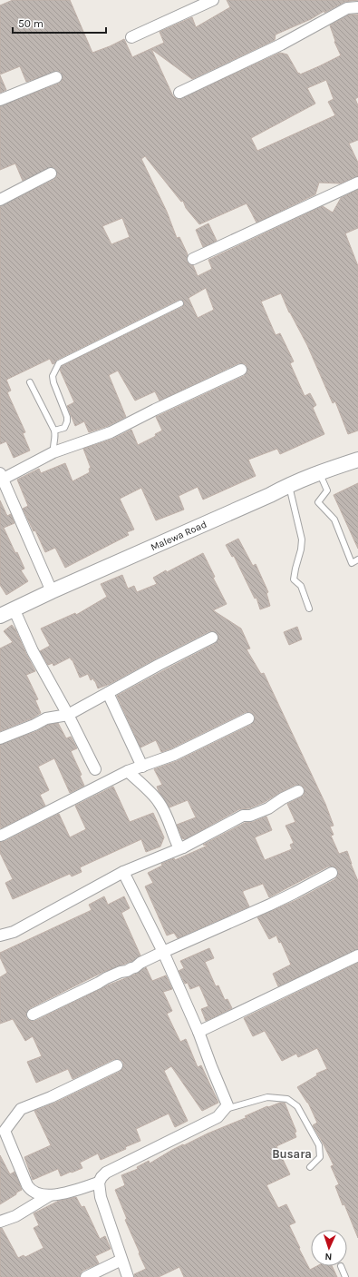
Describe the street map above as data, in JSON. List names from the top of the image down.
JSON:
{
  "streets": {
    "street": ["Malewa Road"]
  },
  "districts": ["Busara"],
  "scale_bar": "50 m",
  "north": "bottom"
}
